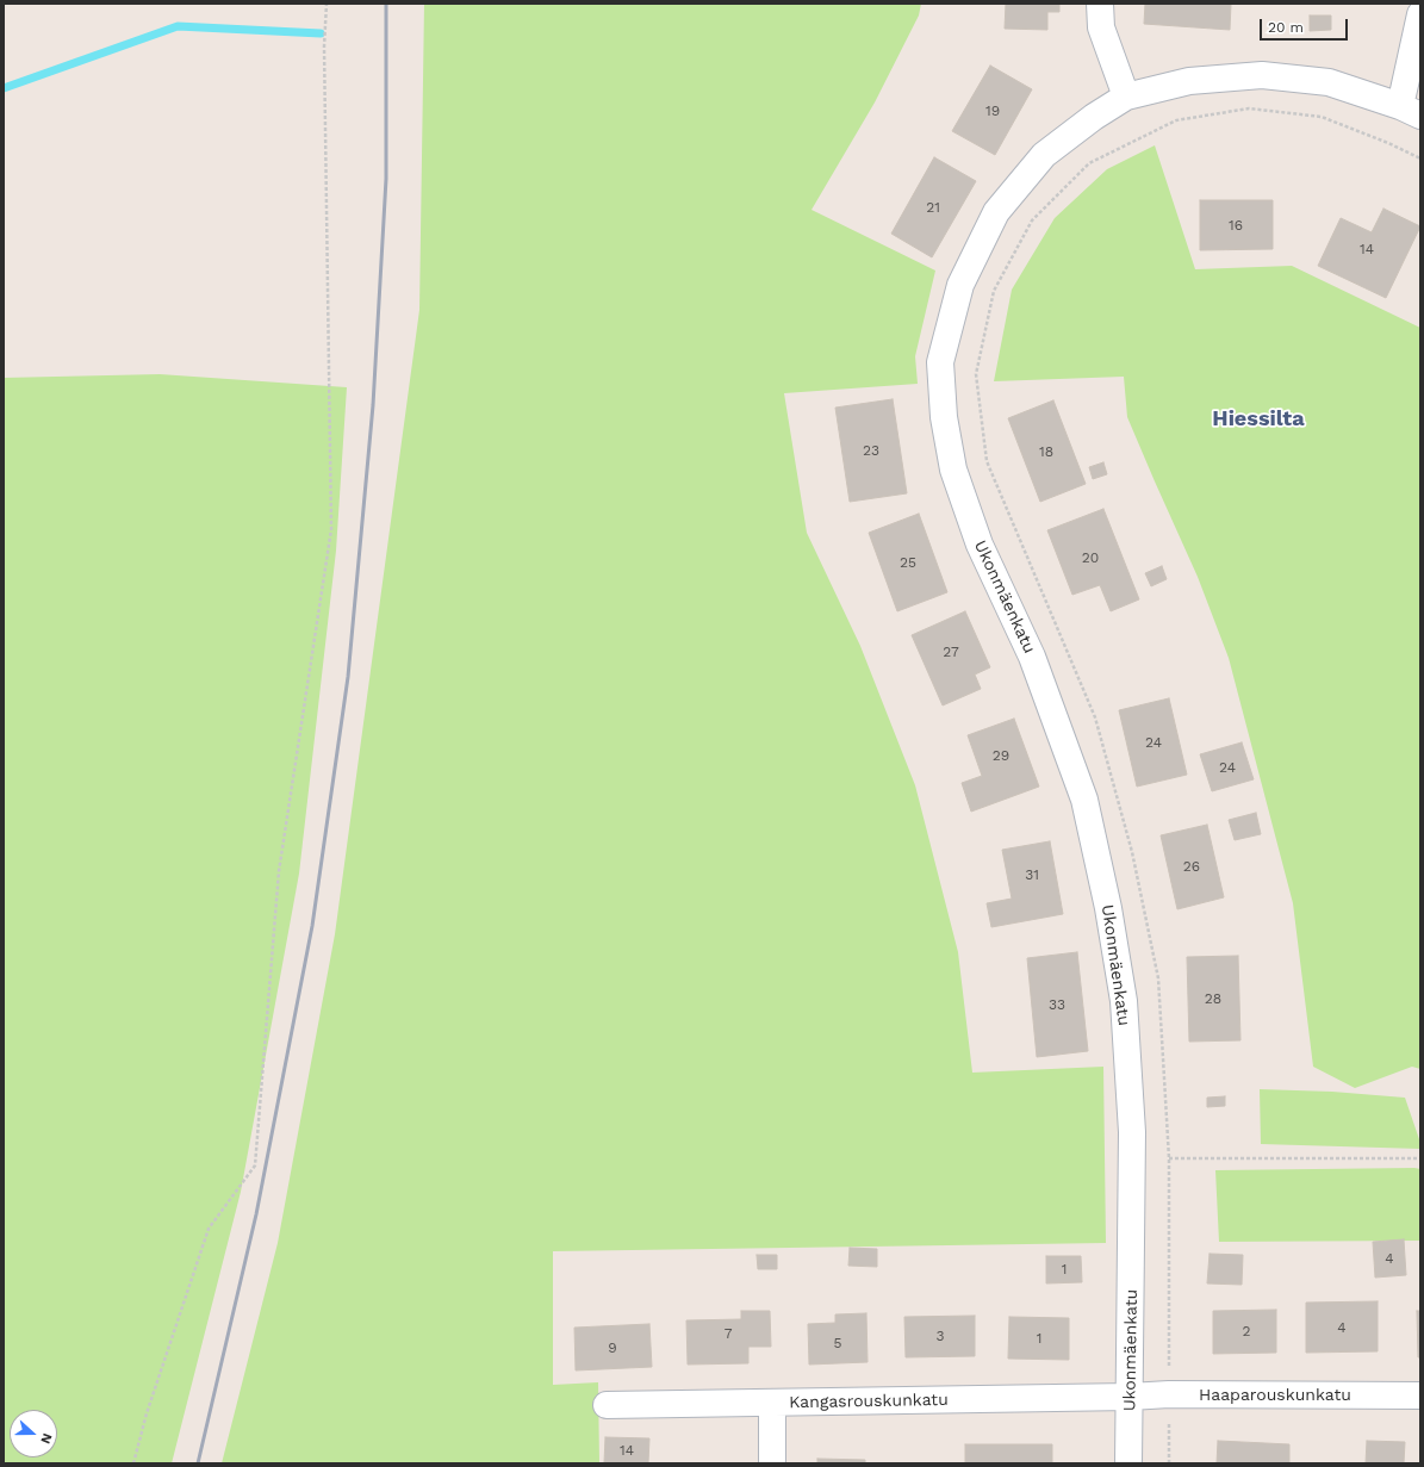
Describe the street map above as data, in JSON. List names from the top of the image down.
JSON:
{
  "streets": {
    "street": ["Ukonmäenkatu", "Haaparouskunkatu", "Kangasrouskunkatu"]
  },
  "crossings": [
    ["Ukonmäenkatu", "Haaparouskunkatu"],
    ["Ukonmäenkatu", "Kangasrouskunkatu"],
    ["Haaparouskunkatu", "Kangasrouskunkatu"]
  ],
  "districts": ["Hiessilta"],
  "house_numbers": [
    "19",
    "21",
    "16",
    "14",
    "23",
    "18",
    "20",
    "25",
    "27",
    "24",
    "29",
    "24",
    "26",
    "31",
    "28",
    "33",
    "4",
    "1",
    "4",
    "2",
    "7",
    "3",
    "1",
    "5",
    "9",
    "14"
  ],
  "scale_bar": "20 m",
  "north": "right"
}
